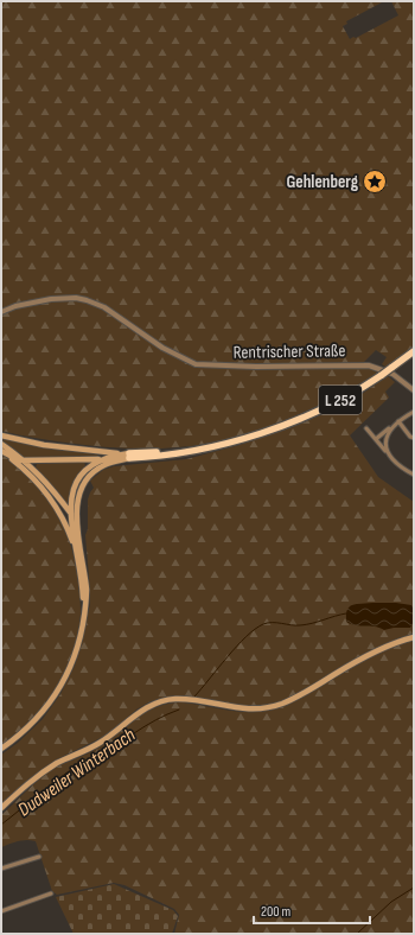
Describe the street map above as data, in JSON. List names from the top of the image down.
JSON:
{
  "streets": {
    "highway": ["L 252"],
    "street": ["Rentrischer Straße"]
  },
  "water": ["Dudweiler Winterbach"],
  "places": {
    "place": ["Gehlenberg"]
  },
  "scale_bar": "200 m"
}
